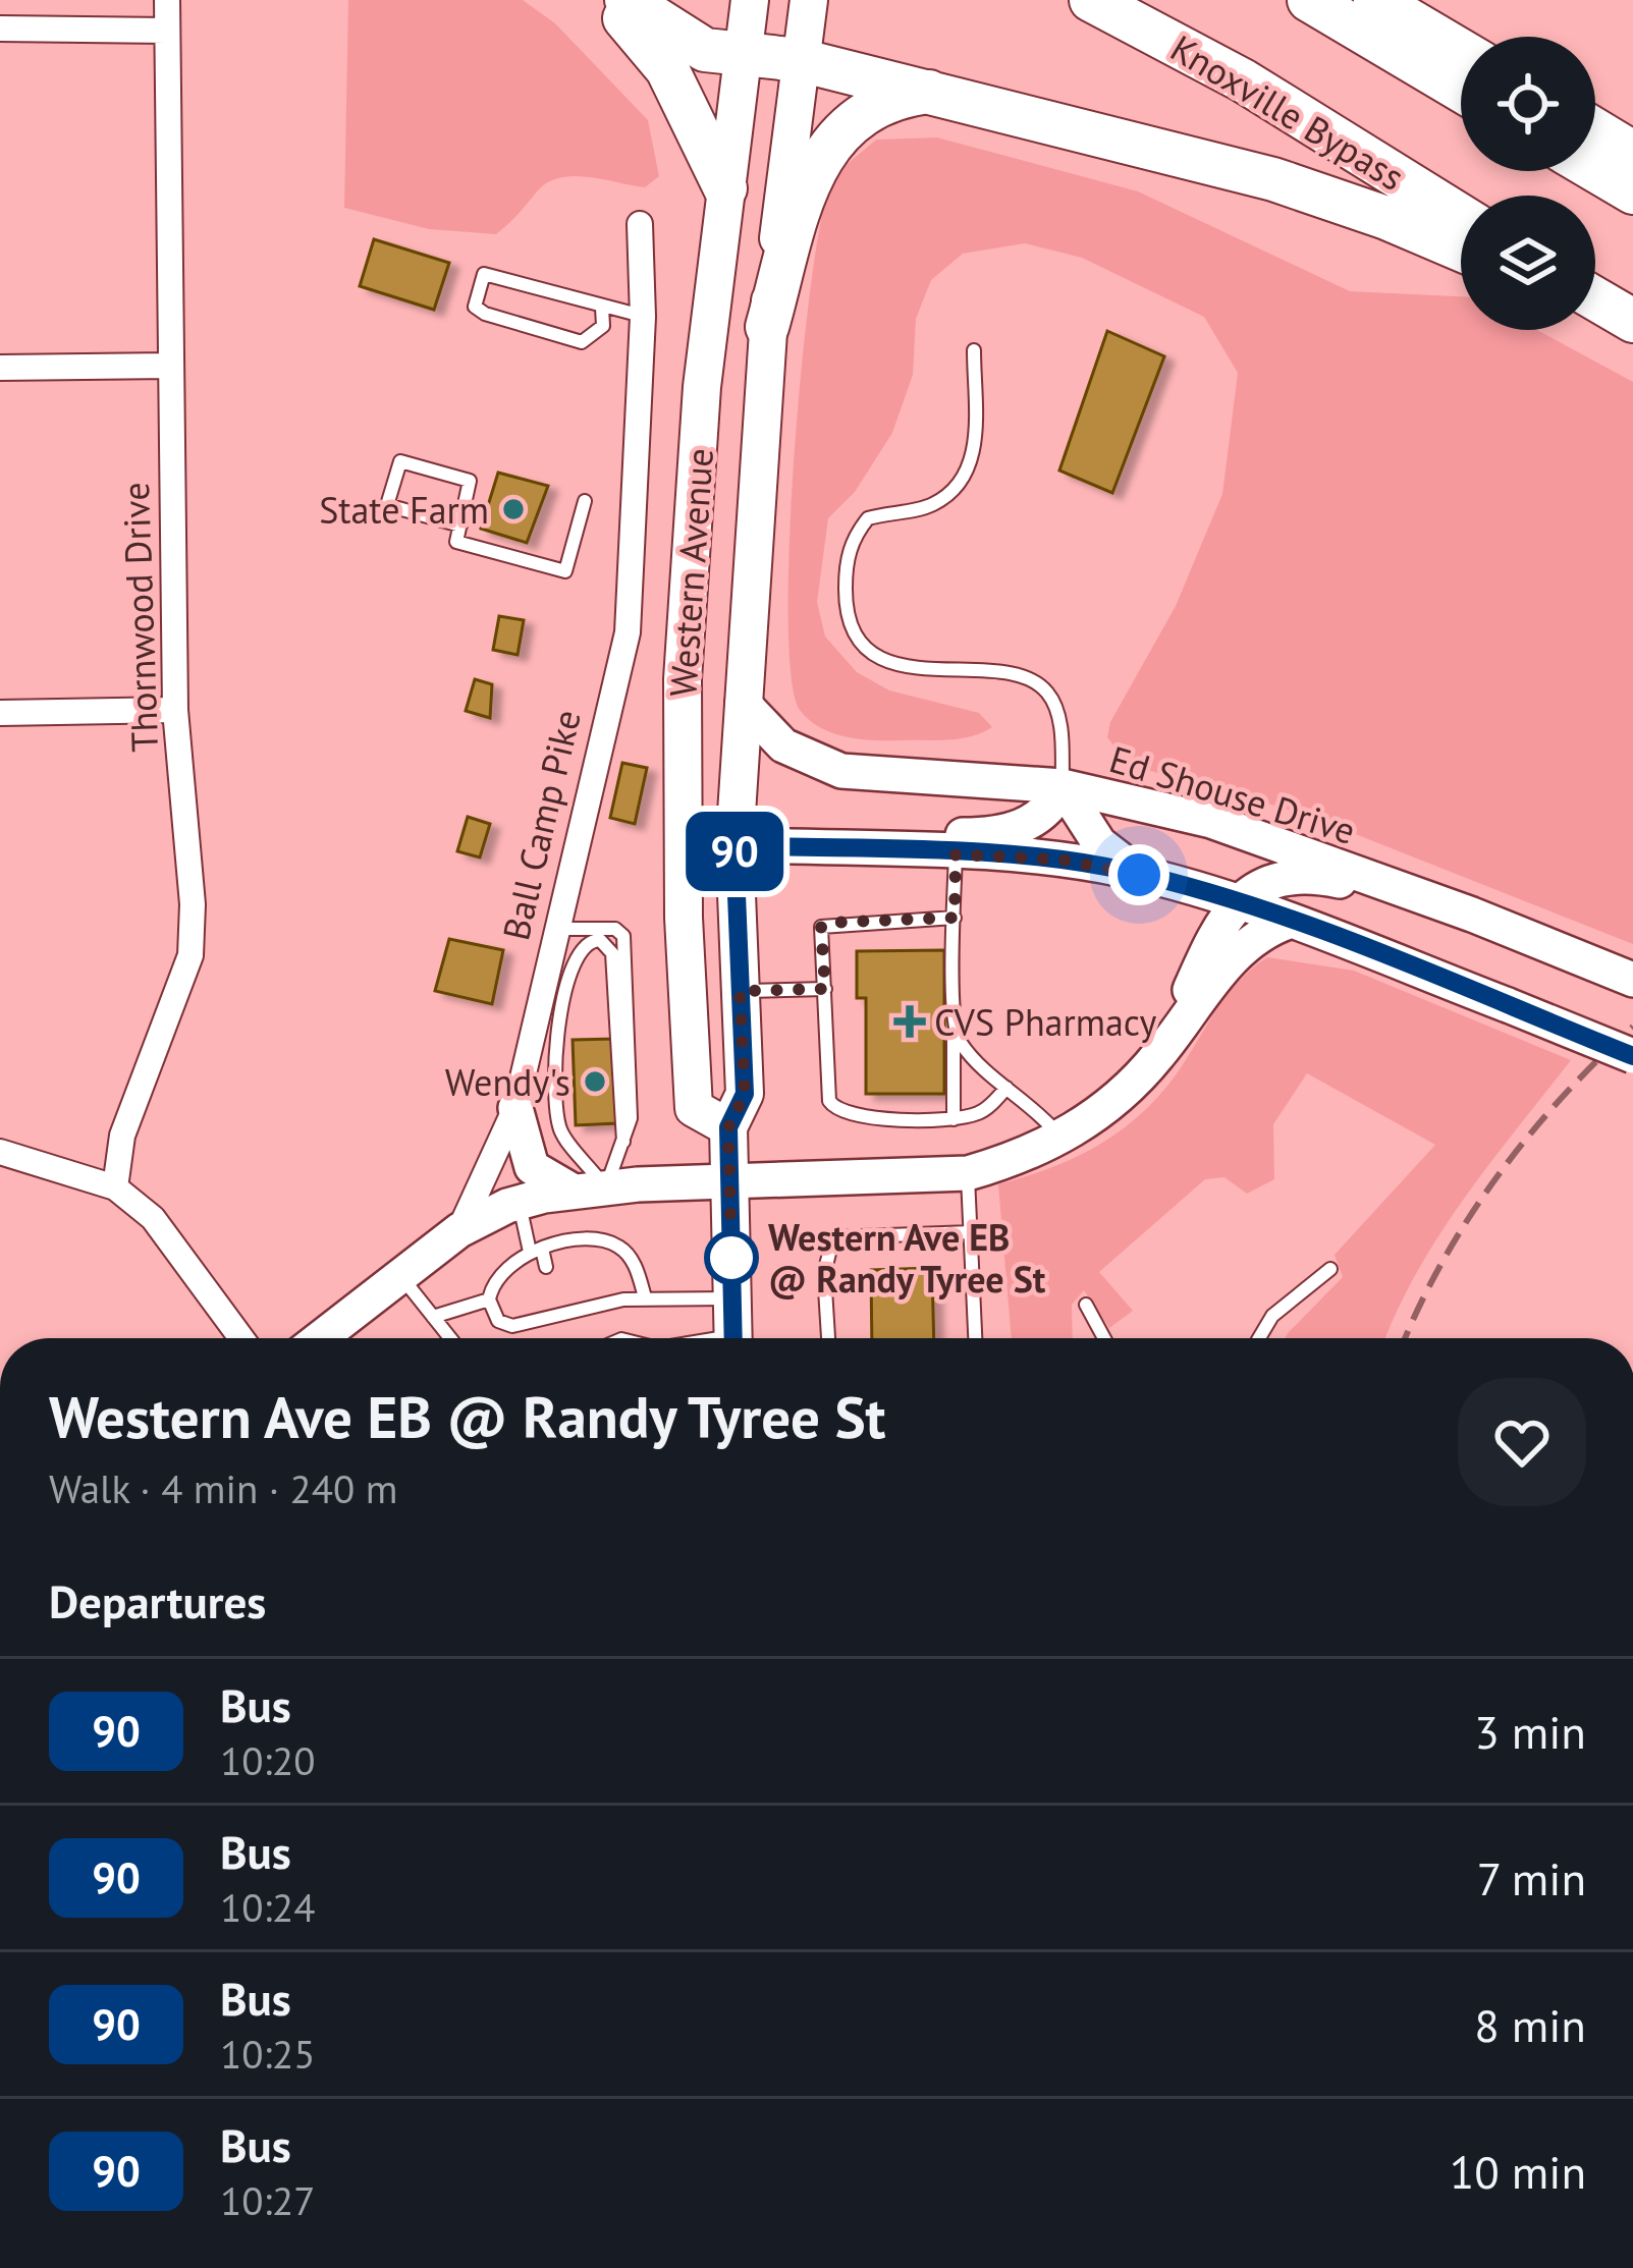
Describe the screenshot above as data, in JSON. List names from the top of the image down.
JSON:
{
  "streets": {
    "highway": ["Knoxville Bypass"],
    "main road": ["Western Avenue"],
    "street": ["Thornwood Drive", "Ed Shouse Drive", "Ball Camp Pike"]
  },
  "crossings": [
    ["Western Avenue", "Ed Shouse Drive"]
  ],
  "places": {
    "other": ["State Farm", "Wendy's", "Western Ave EB @ Randy Tyree St"],
    "health": ["CVS Pharmacy"]
  },
  "lines": ["bus line 90"],
  "page": {
    "on_map": "90",
    "heading": [
      ["Western Ave EB @ Randy Tyree St", "Walk · 4 min · 240 m"],
      "Departures"
    ],
    "list": [
      {
        "mark": "90",
        "name": "Bus",
        "note": "10:20",
        "value": "3 min"
      },
      {
        "mark": "90",
        "name": "Bus",
        "note": "10:24",
        "value": "7 min"
      },
      {
        "mark": "90",
        "name": "Bus",
        "note": "10:25",
        "value": "8 min"
      },
      {
        "mark": "90",
        "name": "Bus",
        "note": "10:27",
        "value": "10 min"
      }
    ]
  }
}
